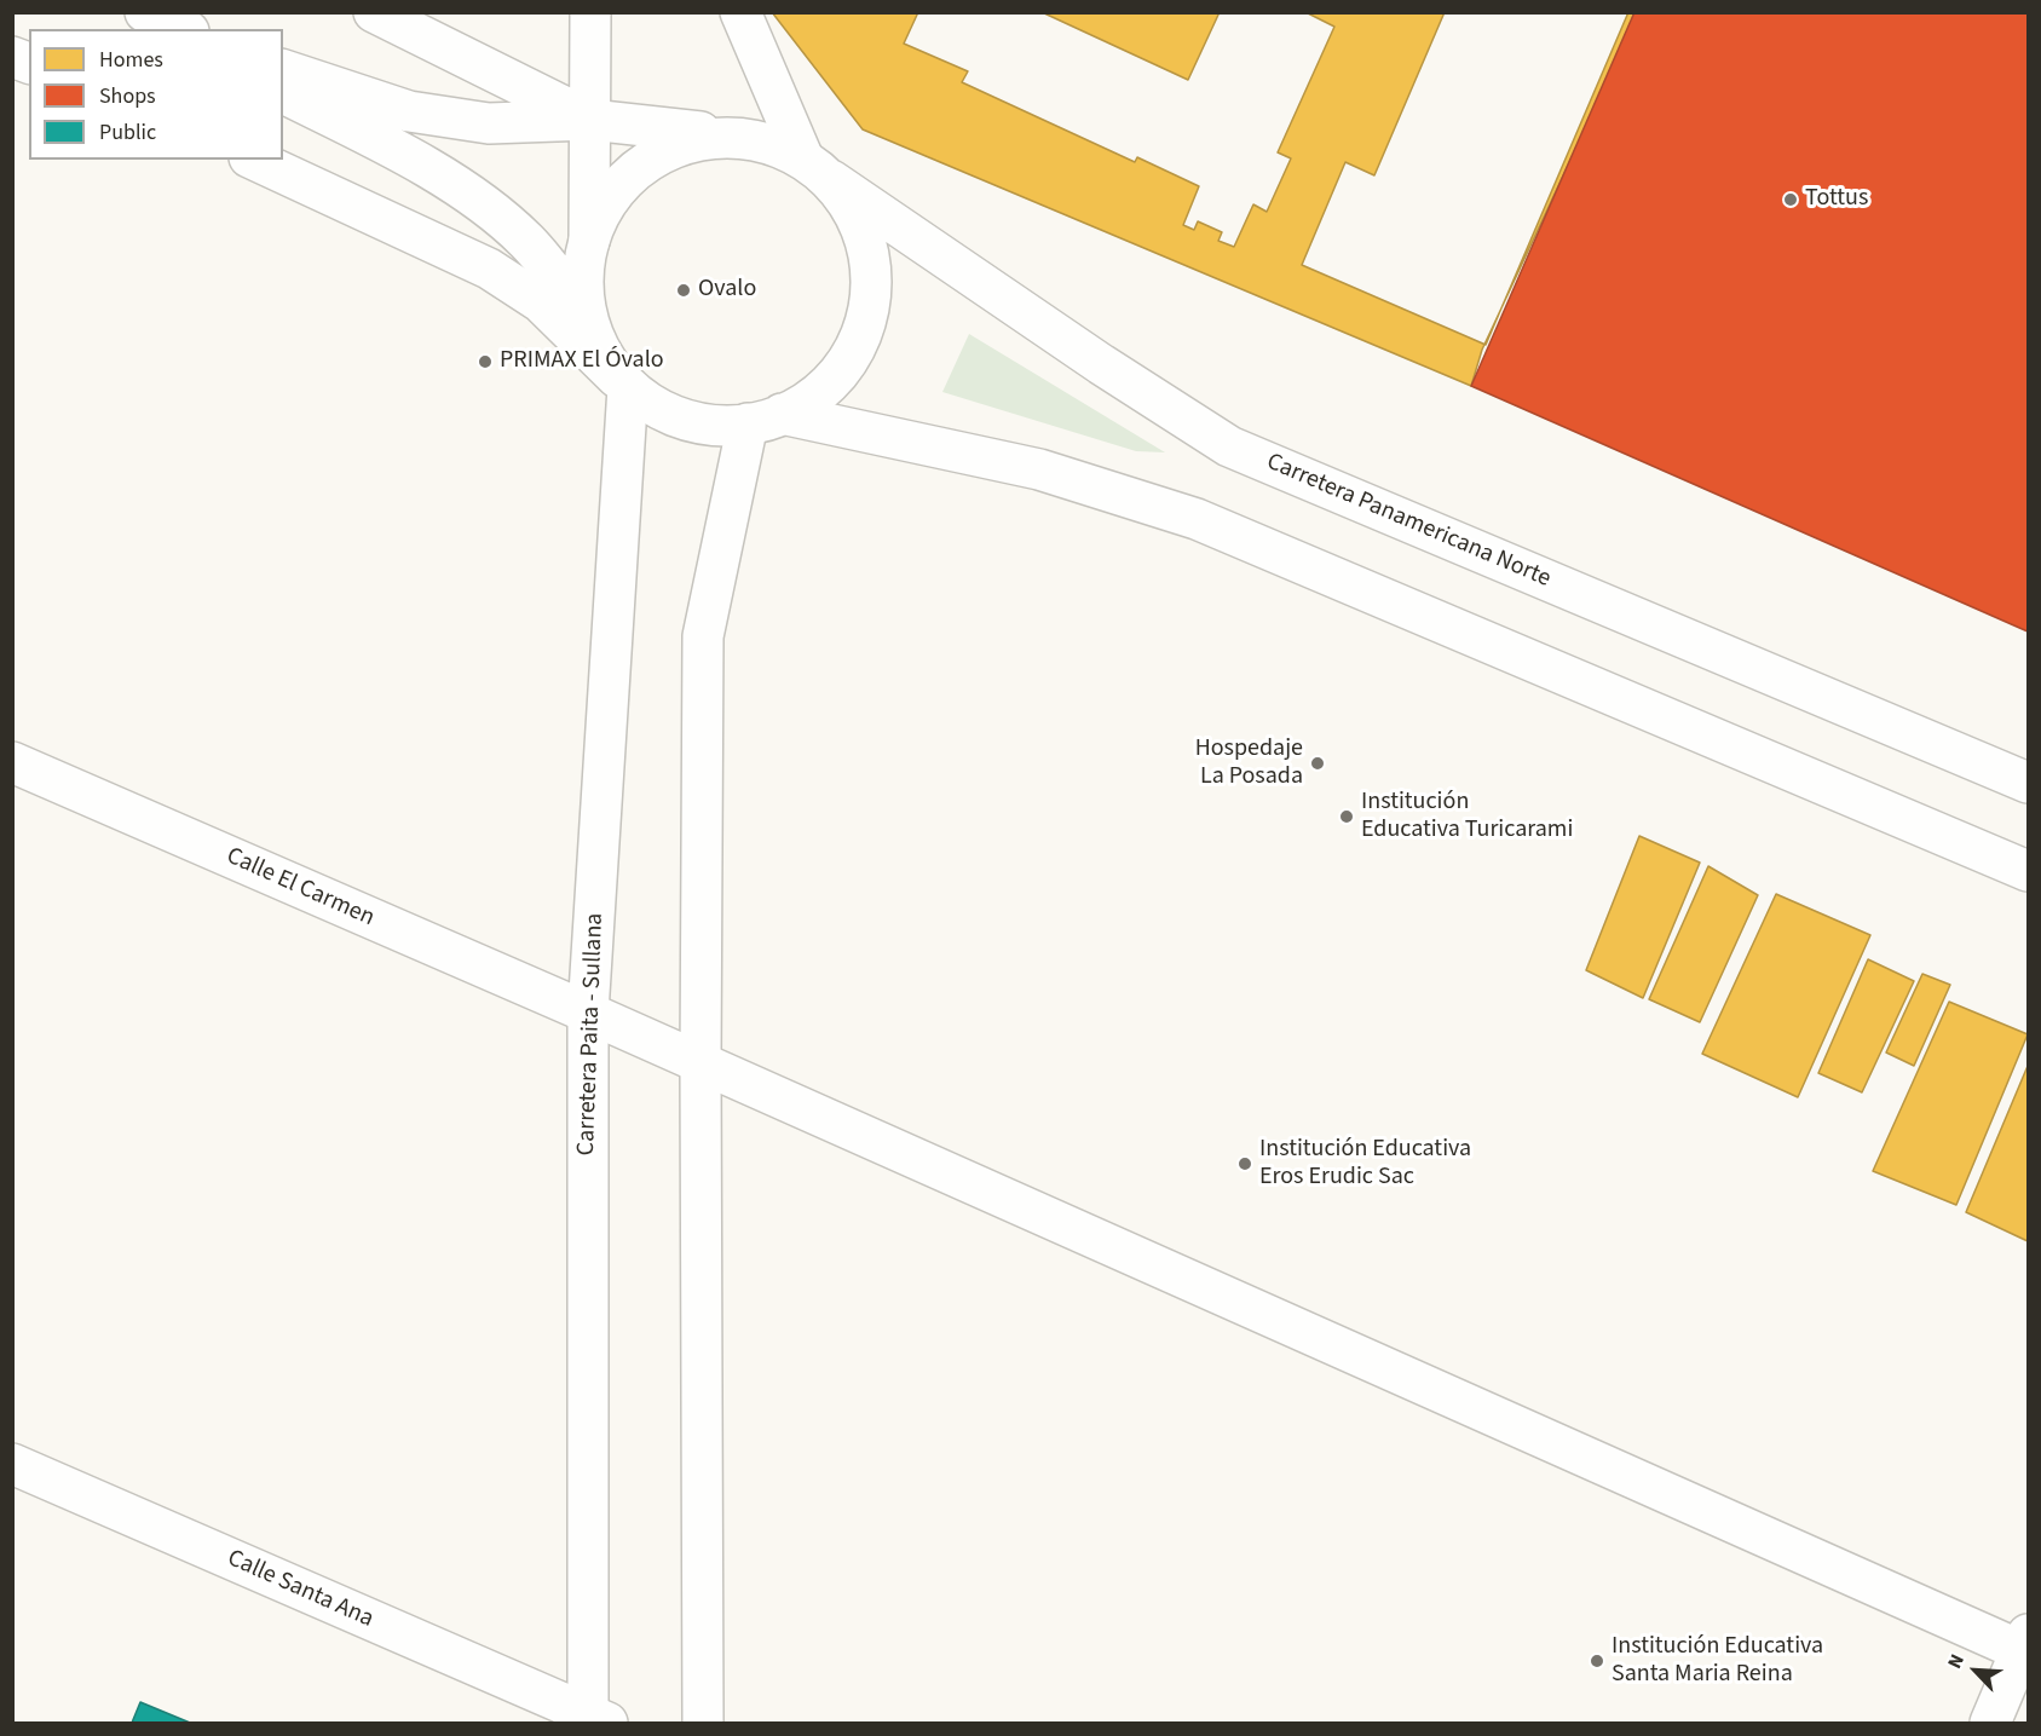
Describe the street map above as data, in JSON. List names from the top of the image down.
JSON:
{
  "streets": {
    "main road": [
      "Carretera Panamericana Norte",
      "Calle El Carmen",
      "Carretera Paita - Sullana",
      "Calle Santa Ana"
    ]
  },
  "crossings": [
    ["Calle El Carmen", "Carretera Paita - Sullana"],
    ["Carretera Paita - Sullana", "Calle Santa Ana"]
  ],
  "places": [
    "Tottus",
    "Ovalo",
    "PRIMAX El Óvalo",
    "Hospedaje La Posada",
    "Institución Educativa Turicarami",
    "Institución Educativa Eros Erudic Sac",
    "Institución Educativa Santa Maria Reina"
  ],
  "legend": ["Homes", "Shops", "Public"],
  "north": "top left"
}
